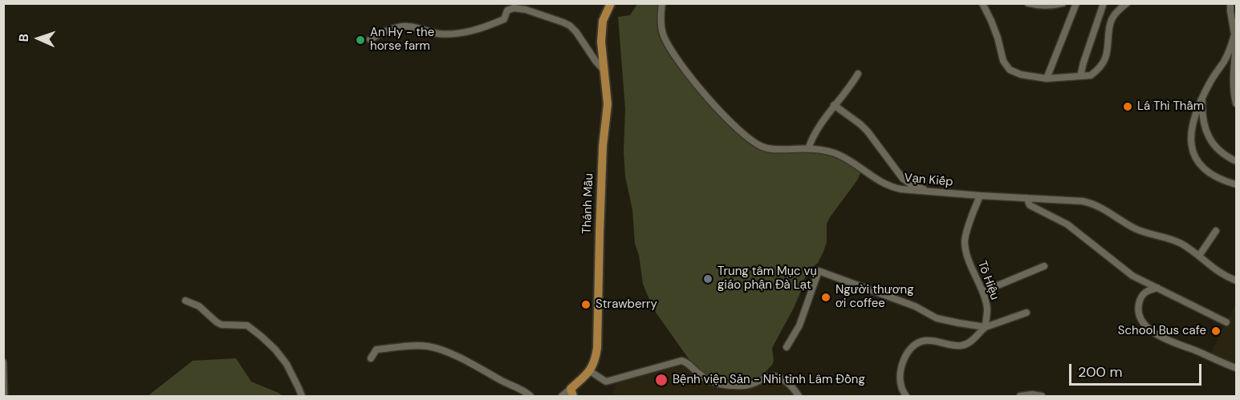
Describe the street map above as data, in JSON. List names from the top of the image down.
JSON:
{
  "streets": {
    "main road": ["Thánh Mẫu"],
    "street": ["Vạn Kiếp", "Tô Hiệu"]
  },
  "crossings": [
    ["Vạn Kiếp", "Tô Hiệu"]
  ],
  "places": [
    "An Hy - the horse farm",
    "Lá Thì Thầm",
    "Trung tâm Mục vụ giáo phận Đà Lạt",
    "Người thương ơi coffee",
    "Strawberry",
    "School Bus cafe",
    "Bệnh viện Sản - Nhi tỉnh Lâm Đồng"
  ],
  "scale_bar": "200 m",
  "north": "left"
}
